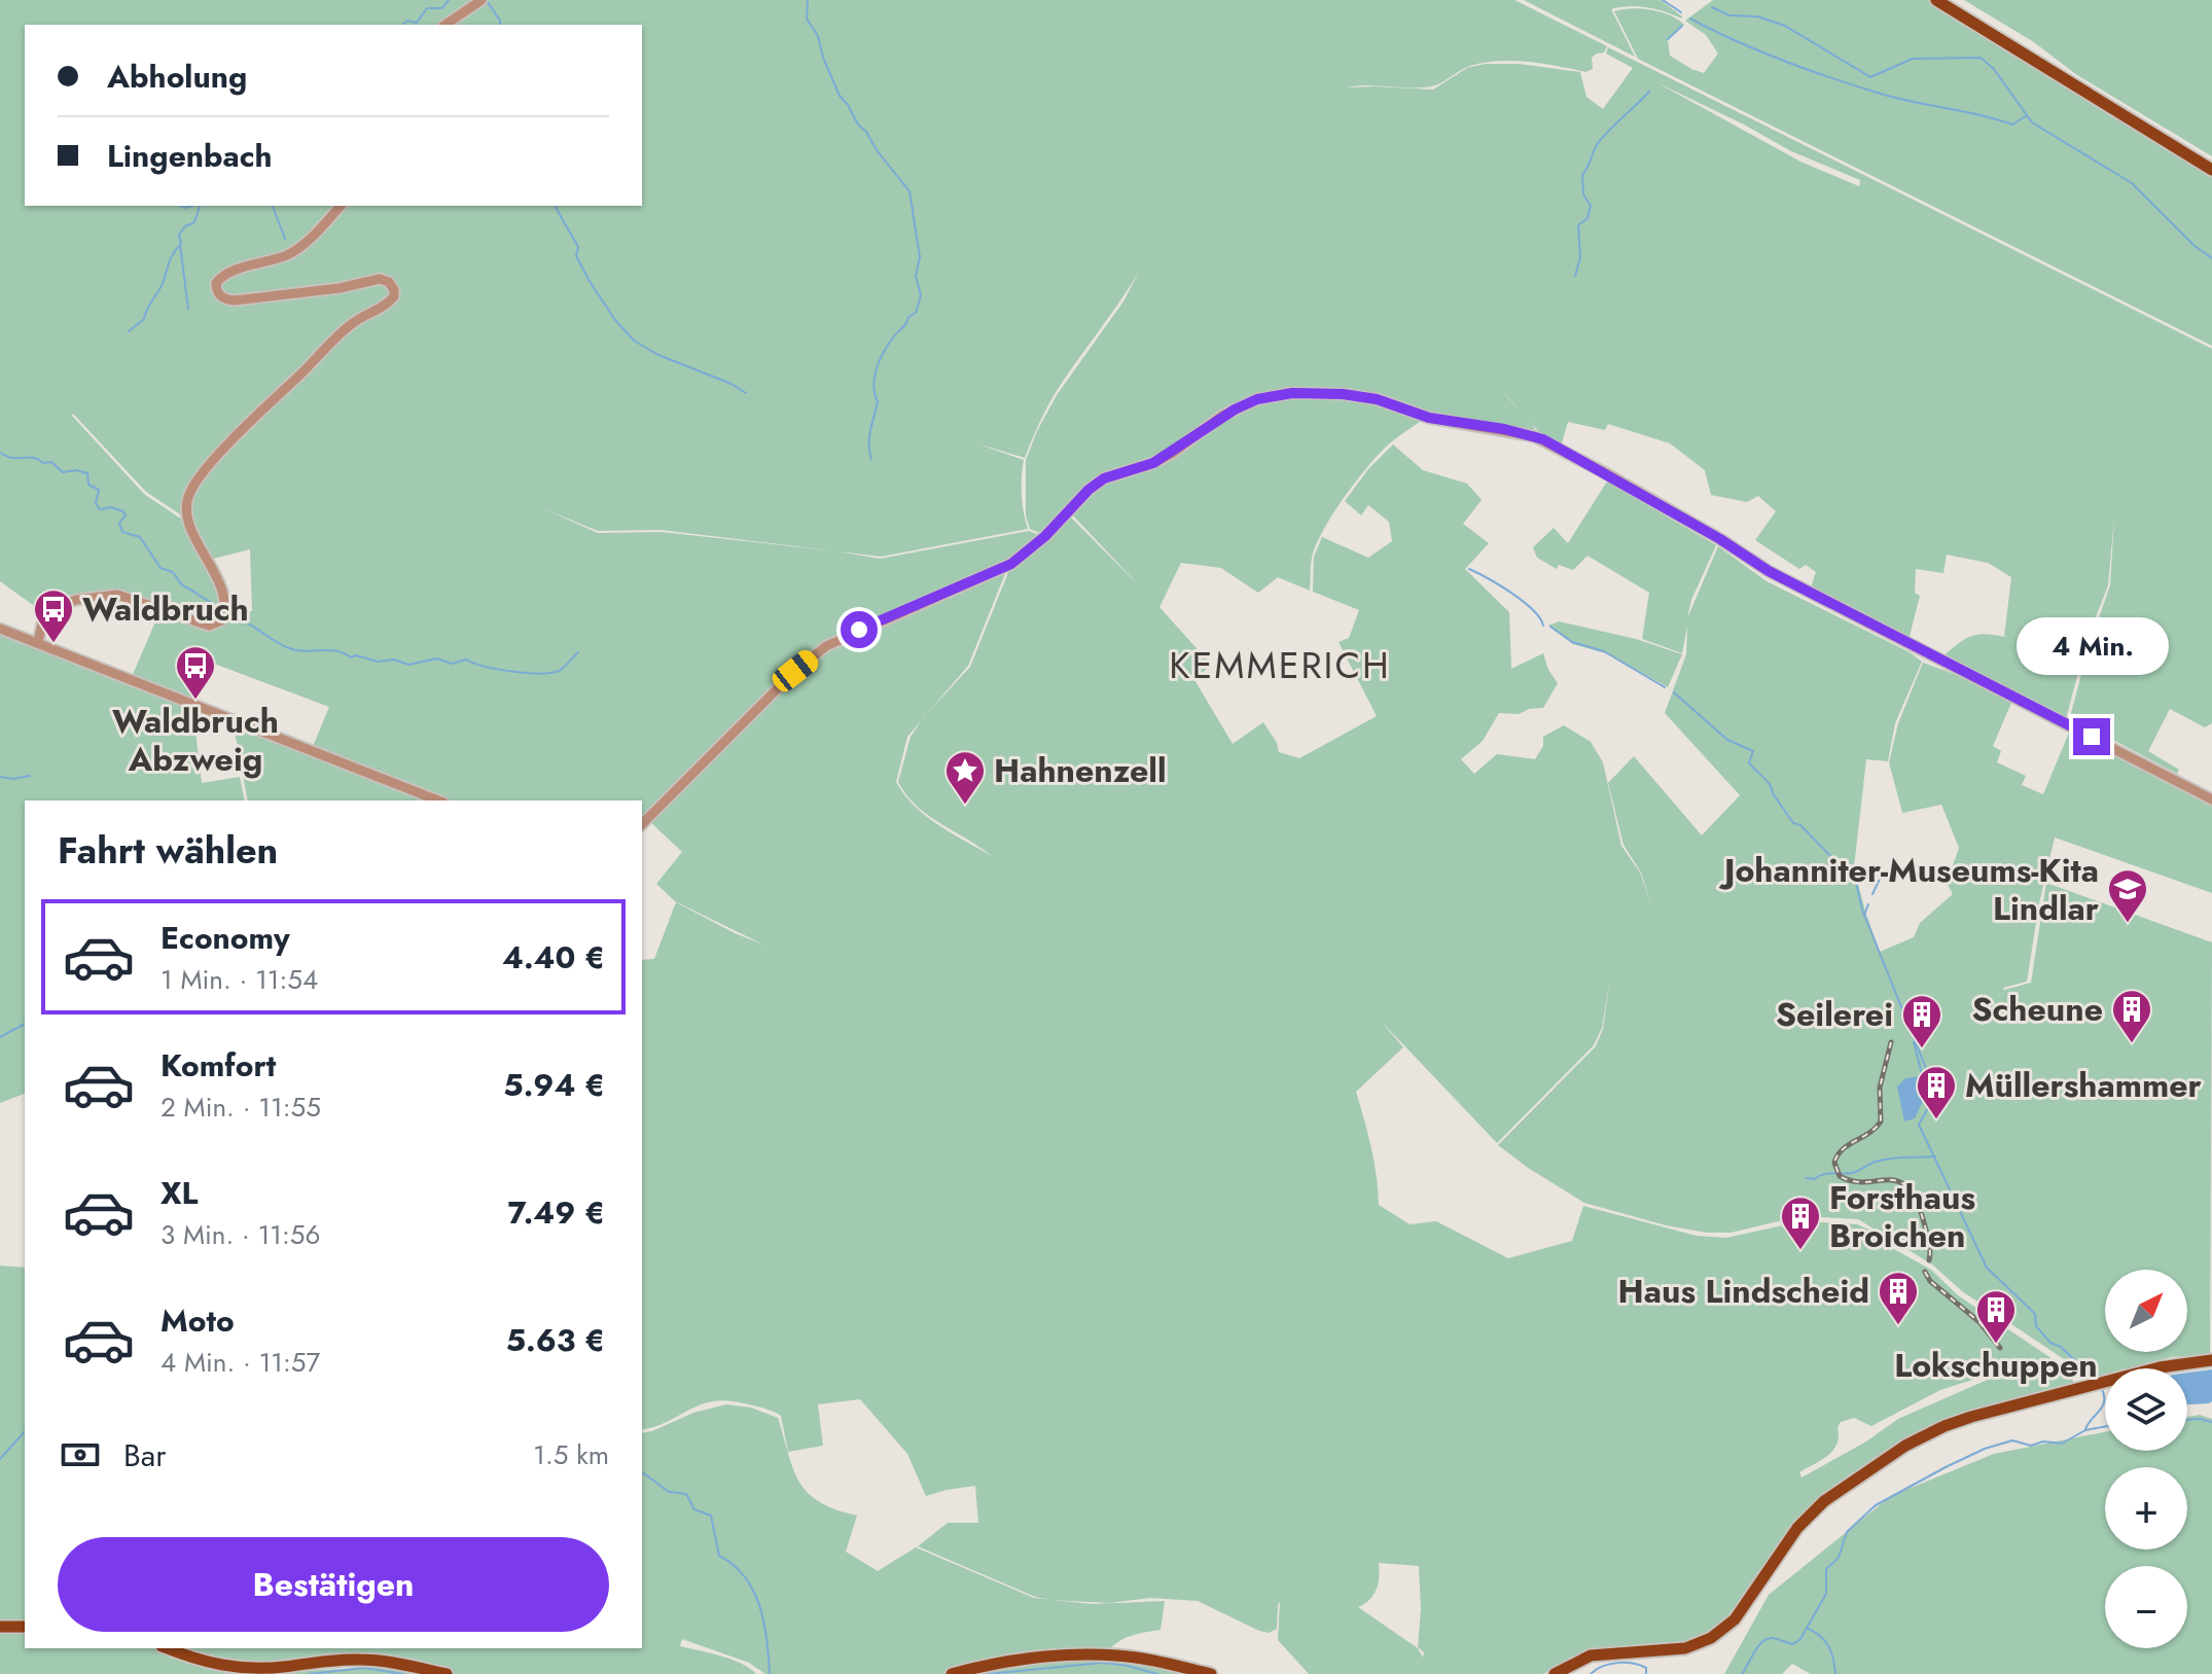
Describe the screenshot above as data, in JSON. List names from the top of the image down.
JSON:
{
  "districts": ["KEMMERICH"],
  "places": {
    "bus stop": ["Waldbruch", "Waldbruch Abzweig"],
    "place": ["Hahnenzell"],
    "school or university": ["Johanniter-Museums-Kita Lindlar"],
    "building": [
      "Scheune",
      "Seilerei",
      "Müllershammer",
      "Forsthaus Broichen",
      "Haus Lindscheid",
      "Lokschuppen"
    ]
  },
  "north": "top right",
  "page": {
    "banner": ["Abholung", "Lingenbach"],
    "bubble": "4 Min.",
    "heading": "Fahrt wählen",
    "list": [
      {
        "name": "Economy",
        "note": "1 Min. · 11:54",
        "value": "4.40 €"
      },
      {
        "name": "Komfort",
        "note": "2 Min. · 11:55",
        "value": "5.94 €"
      },
      {
        "name": "XL",
        "note": "3 Min. · 11:56",
        "value": "7.49 €"
      },
      {
        "name": "Moto",
        "note": "4 Min. · 11:57",
        "value": "5.63 €"
      }
    ],
    "map_buttons": ["+", "−"],
    "pay": ["Bar", "1.5 km"],
    "buttons": "Bestätigen"
  }
}
